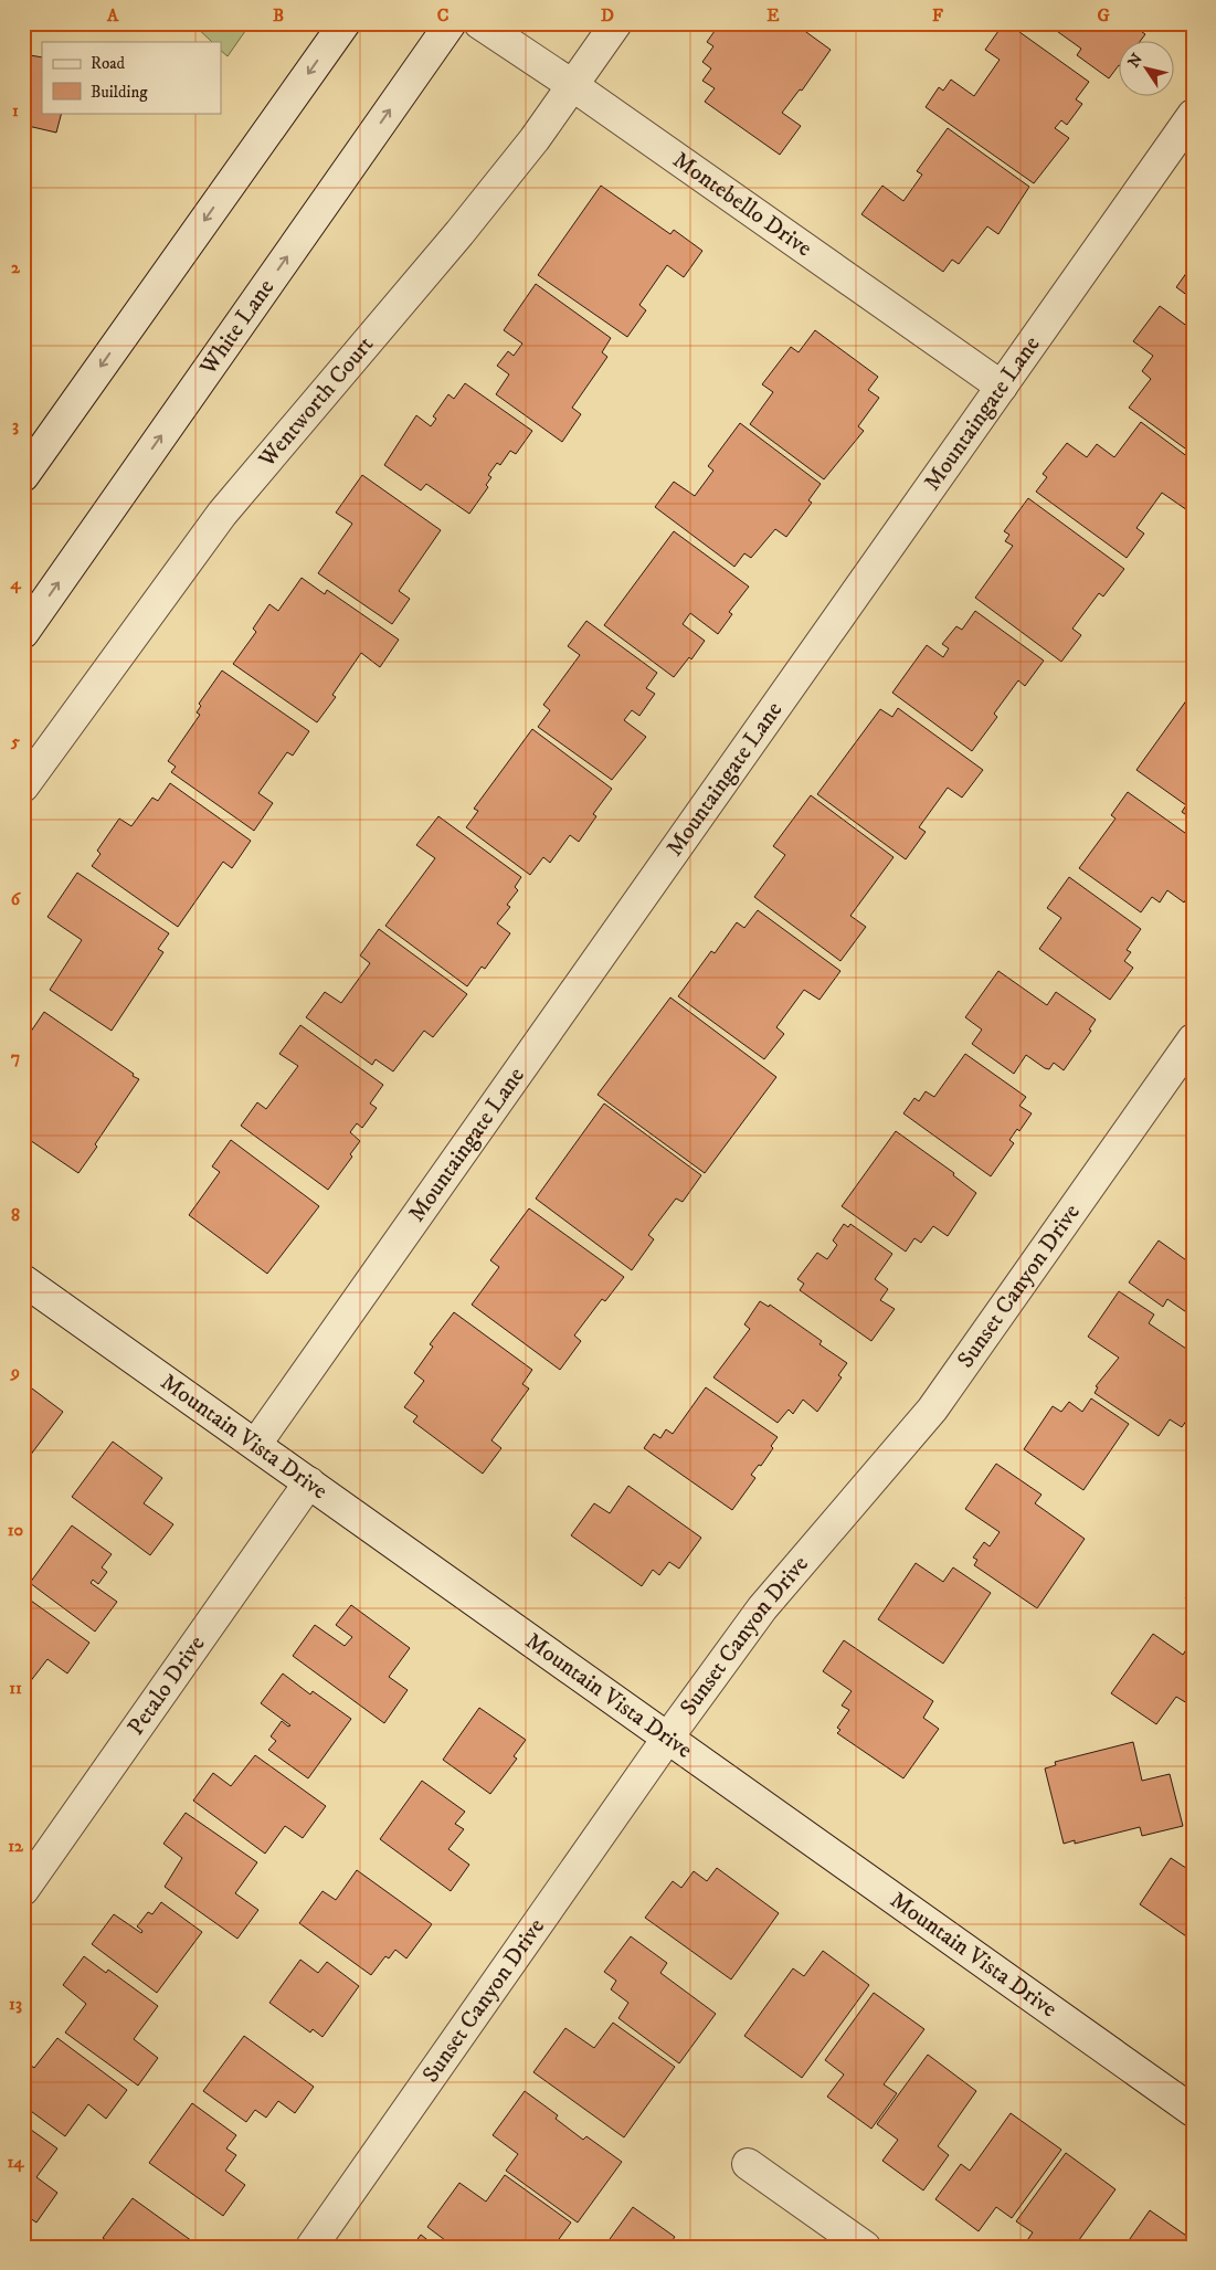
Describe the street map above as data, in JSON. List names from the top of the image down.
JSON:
{
  "streets": {
    "street": [
      "Montebello Drive",
      "White Lane",
      "Wentworth Court",
      "Mountaingate Lane",
      "Sunset Canyon Drive",
      "Mountain Vista Drive",
      "Petalo Drive"
    ]
  },
  "crossings": [
    ["Montebello Drive", "Wentworth Court"],
    ["Montebello Drive", "Mountaingate Lane"],
    ["Mountaingate Lane", "Mountain Vista Drive"],
    ["Sunset Canyon Drive", "Mountain Vista Drive"],
    ["Mountain Vista Drive", "Petalo Drive"]
  ],
  "legend": ["Road", "Building"],
  "north": "top left",
  "grid": {
    "columns": [
      "A",
      "B",
      "C",
      "D",
      "E",
      "F",
      "G"
    ],
    "rows": [
      "1",
      "2",
      "3",
      "4",
      "5",
      "6",
      "7",
      "8",
      "9",
      "10",
      "11",
      "12",
      "13",
      "14"
    ]
  }
}
